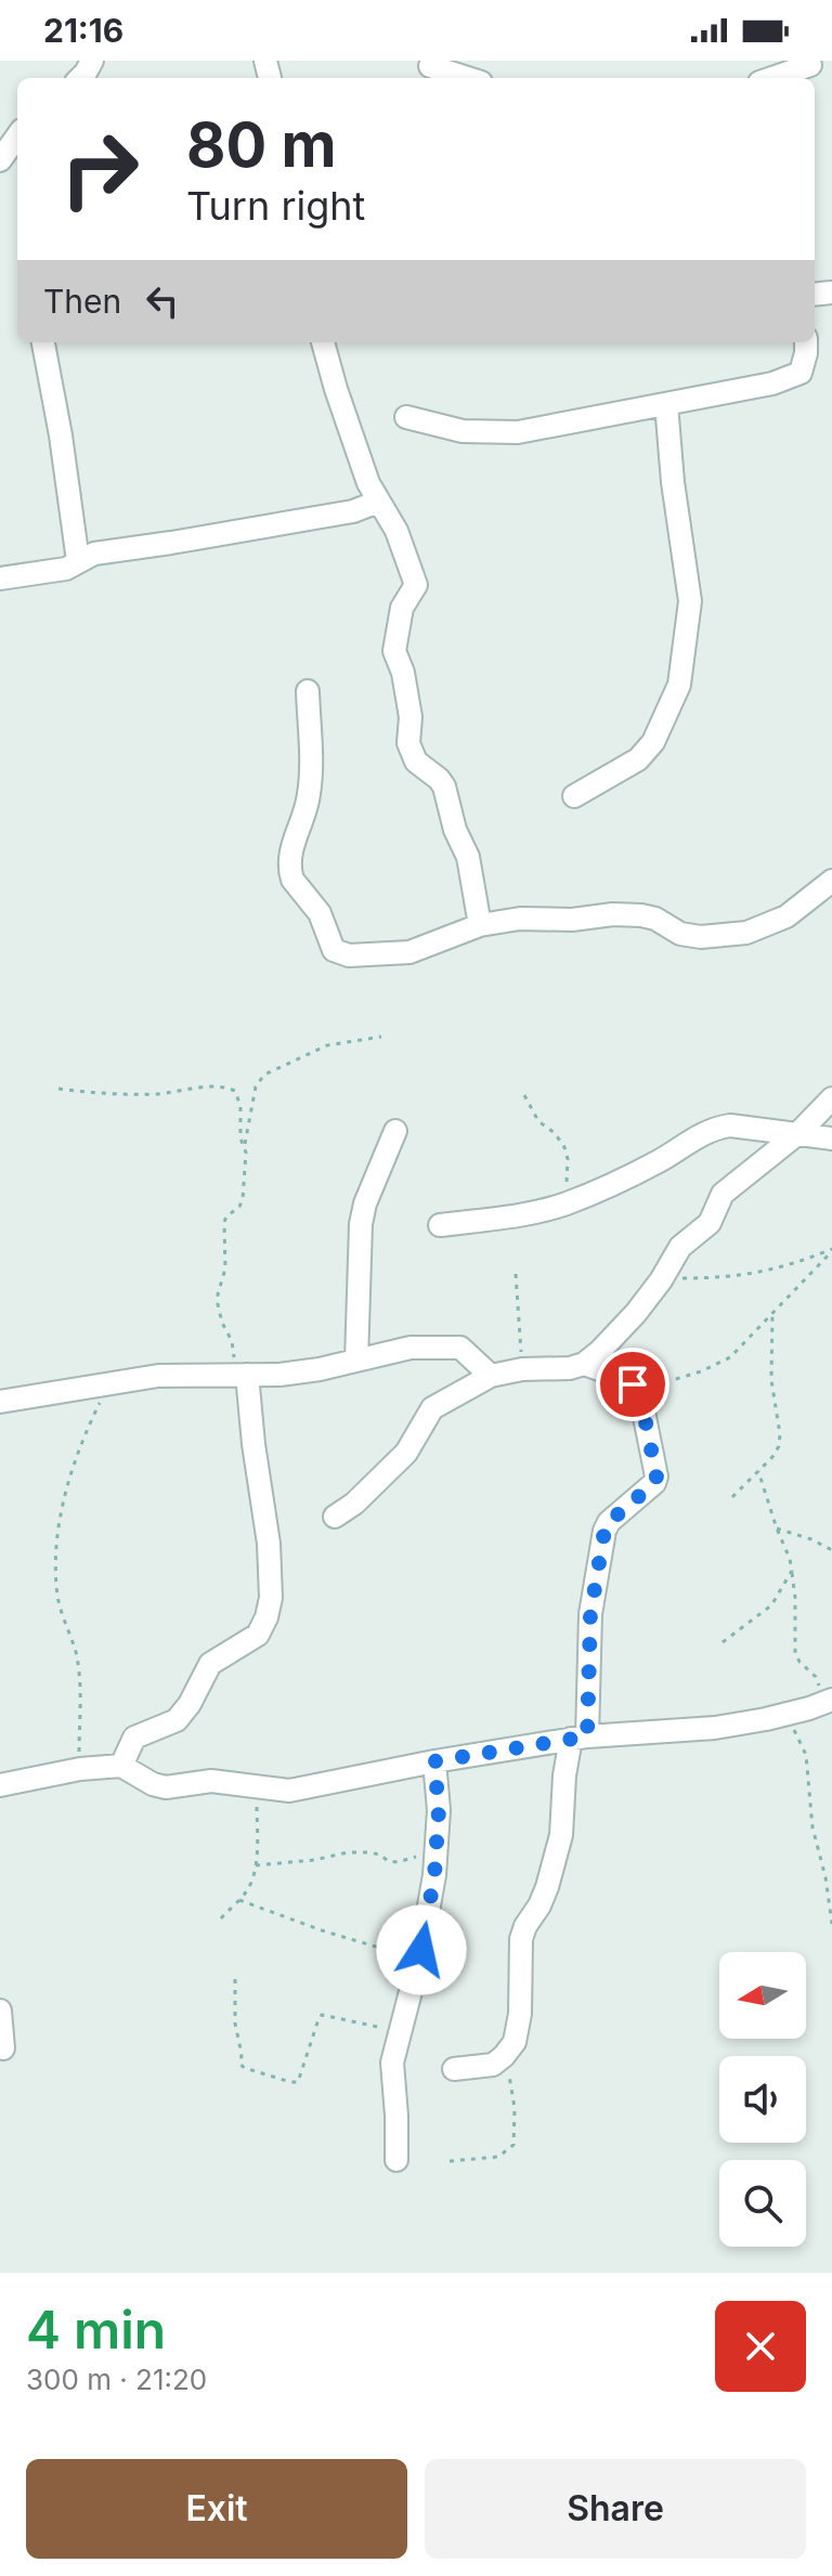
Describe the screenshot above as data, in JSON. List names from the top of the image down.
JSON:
{
  "north": "left",
  "page": {
    "status": "21:16",
    "turn": ["80 m", "Turn right"],
    "then": "Then",
    "heading": ["4 min", "300 m · 21:20"],
    "buttons": ["Exit", "Share"]
  }
}
